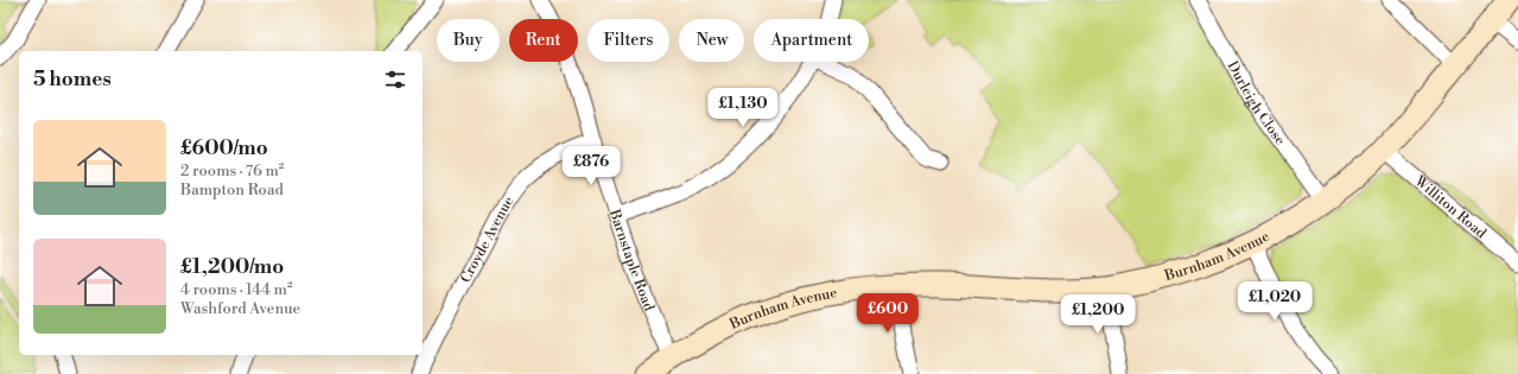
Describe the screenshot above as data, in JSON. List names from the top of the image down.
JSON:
{
  "streets": {
    "street": [
      "Durleigh Close",
      "Williton Road",
      "Croyde Avenue",
      "Burnham Avenue",
      "Barnstaple Road"
    ]
  },
  "crossings": [
    ["Durleigh Close", "Burnham Avenue"],
    ["Williton Road", "Burnham Avenue"],
    ["Croyde Avenue", "Barnstaple Road"],
    ["Burnham Avenue", "Barnstaple Road"]
  ],
  "page": {
    "chip": [
      "Buy",
      "Rent",
      "Filters",
      "New",
      "Apartment"
    ],
    "heading": "5 homes",
    "price": [
      "£1,130",
      "£876",
      "£1,020",
      "£600",
      "£1,200"
    ],
    "list": [
      {
        "name": "£600/mo",
        "note": "2 rooms · 76 m² · Bampton Road"
      },
      {
        "name": "£1,200/mo",
        "note": "4 rooms · 144 m² · Washford Avenue"
      }
    ]
  }
}
